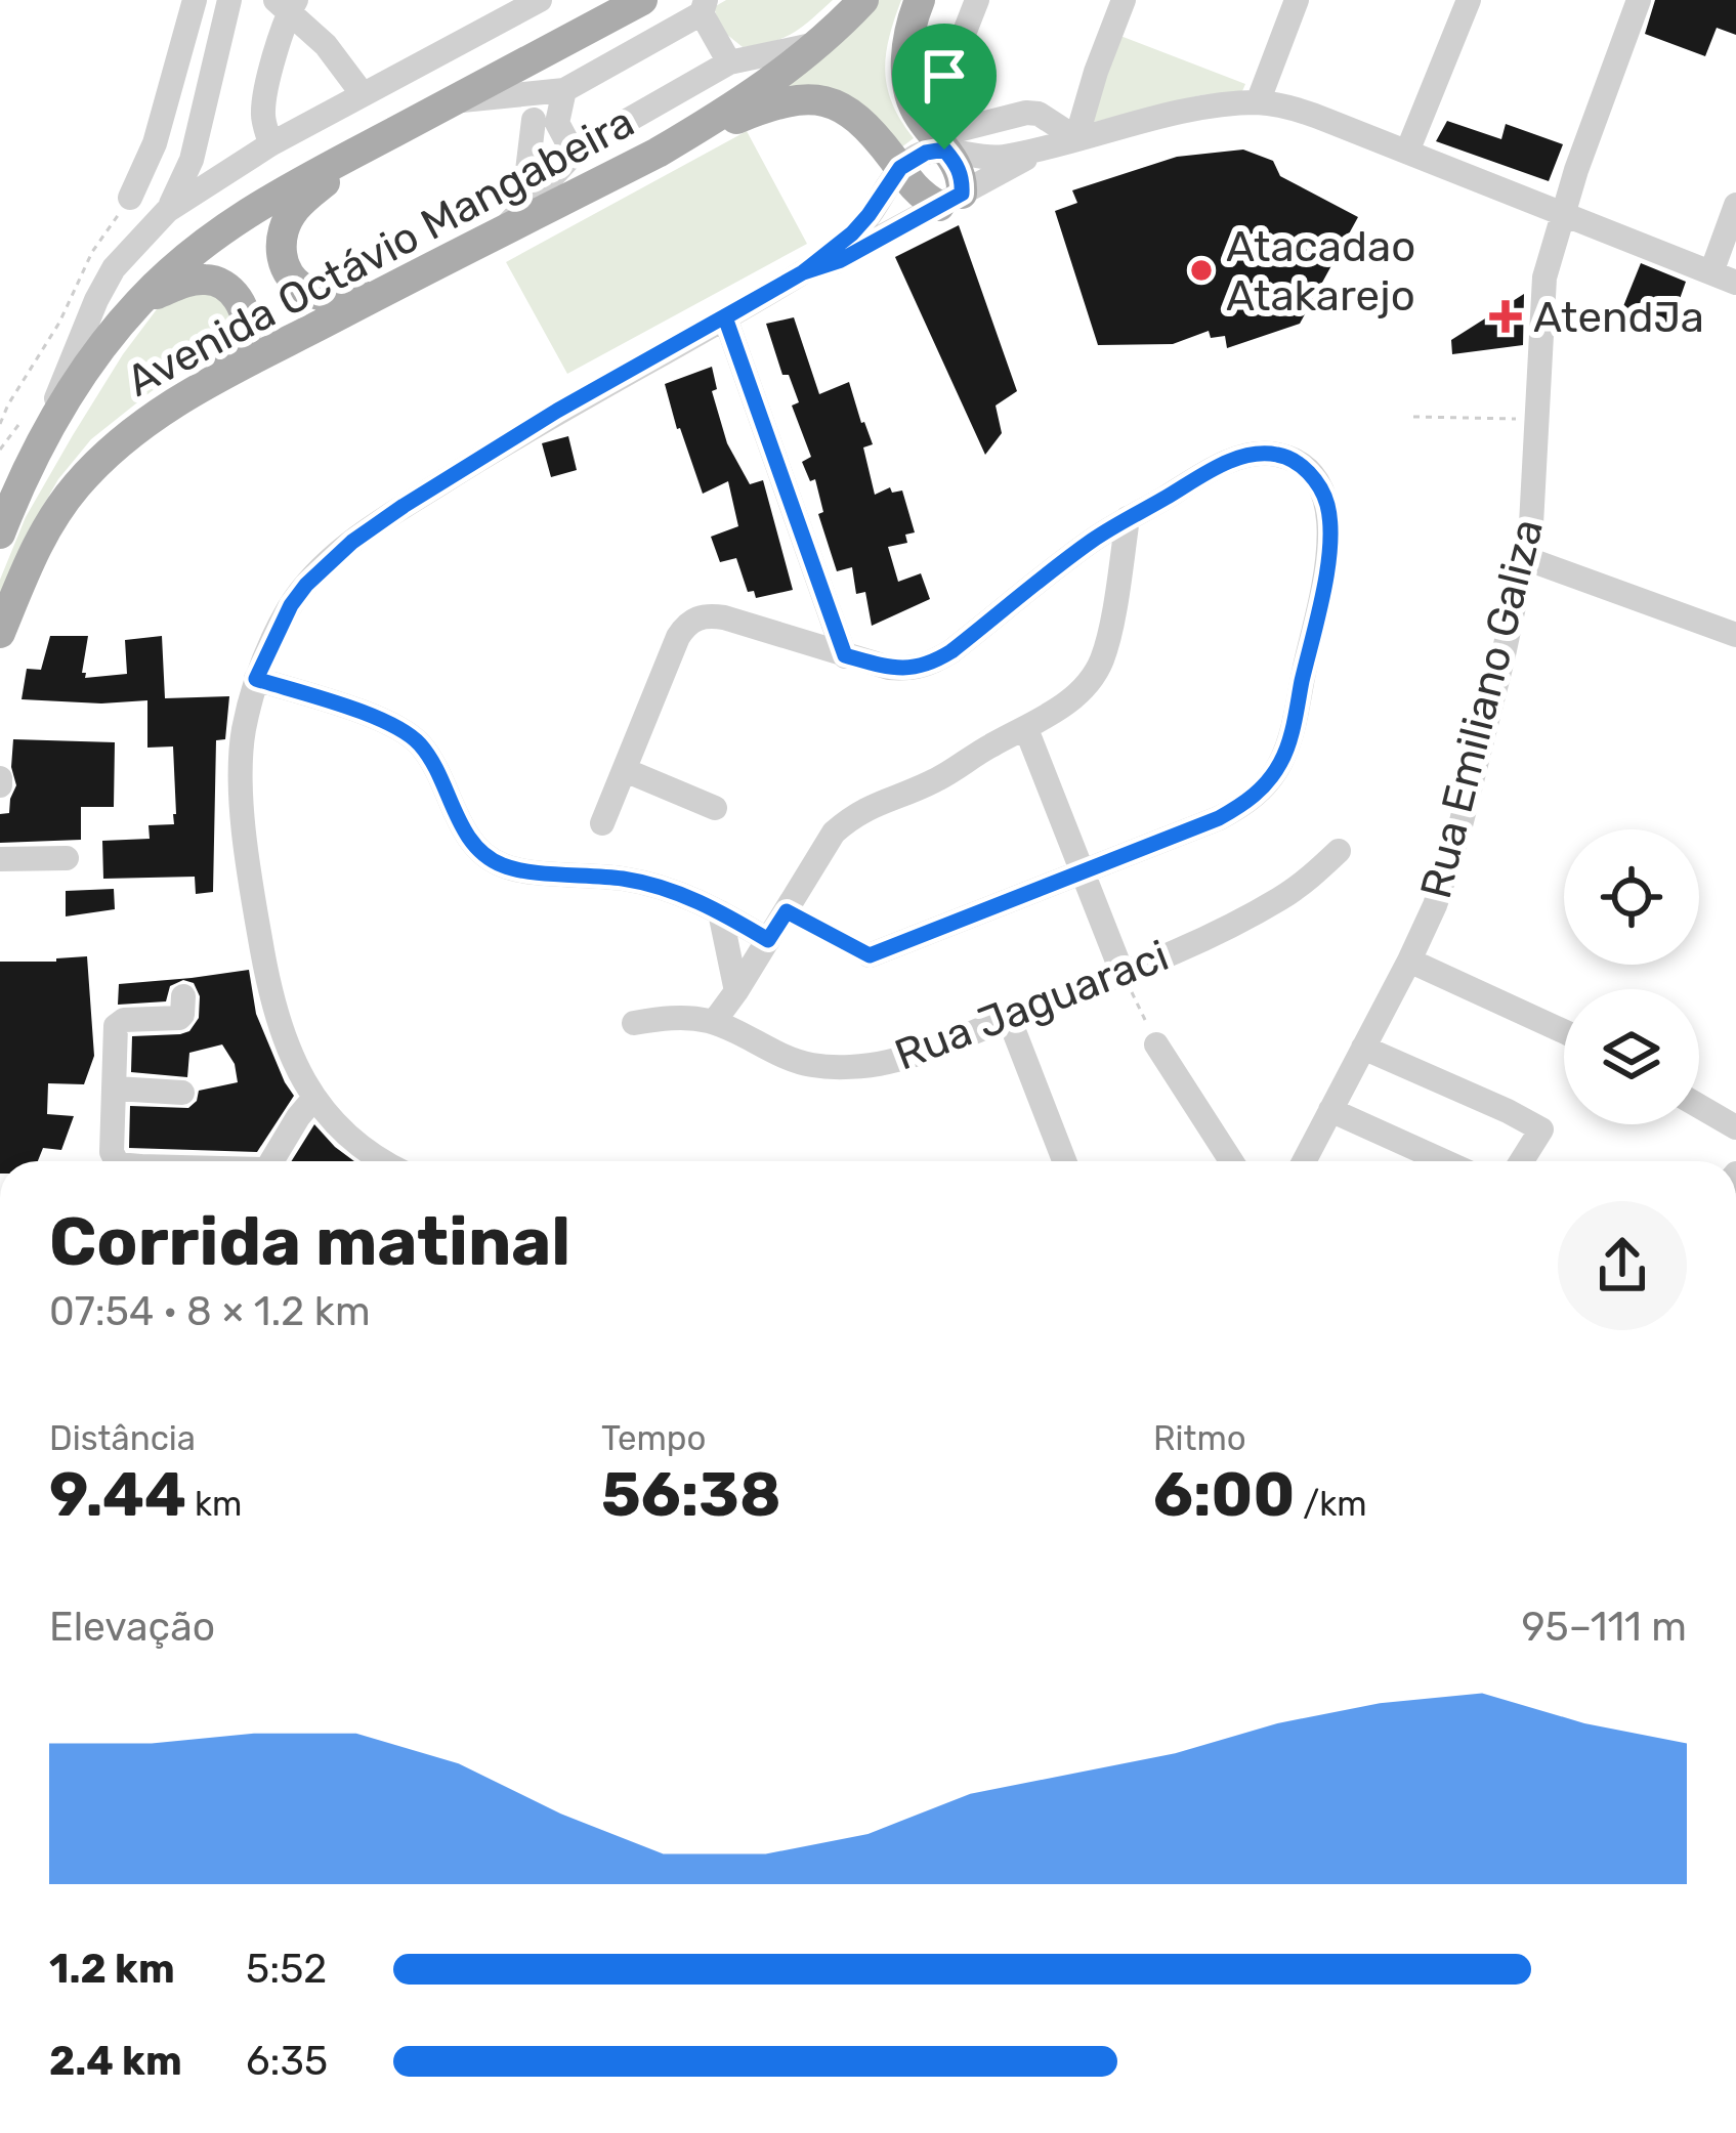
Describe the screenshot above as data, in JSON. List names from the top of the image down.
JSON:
{
  "streets": {
    "main road": ["Avenida Octávio Mangabeira"],
    "street": ["Rua Emiliano Galiza", "Rua Jaguaraci"]
  },
  "places": {
    "other": ["Atacadao Atakarejo"],
    "health": ["AtendJa"]
  },
  "page": {
    "heading": ["Corrida matinal", "07:54 · 8 × 1.2 km"],
    "stats": [
      ["Distância", "9.44 km"],
      ["Tempo", "56:38"],
      ["Ritmo", "6:00 /km"]
    ],
    "chart": ["Elevação", "95–111 m"],
    "list": [
      {
        "name": "1.2 km",
        "note": "5:52"
      },
      {
        "name": "2.4 km",
        "note": "6:35"
      }
    ]
  }
}
